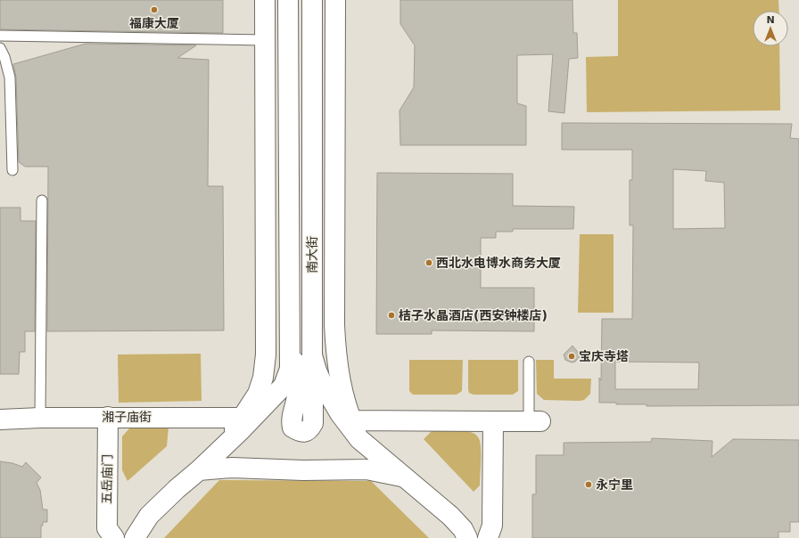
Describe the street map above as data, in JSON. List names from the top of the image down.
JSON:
{
  "streets": {
    "main road": ["南大街", "湘子庙街", "五岳庙门"]
  },
  "crossings": [
    ["南大街", "湘子庙街"],
    ["湘子庙街", "五岳庙门"]
  ],
  "places": [
    "福康大厦",
    "西北水电博水商务大厦",
    "桔子水晶酒店(西安钟楼店)",
    "宝庆寺塔",
    "永宁里"
  ],
  "north": "top"
}
